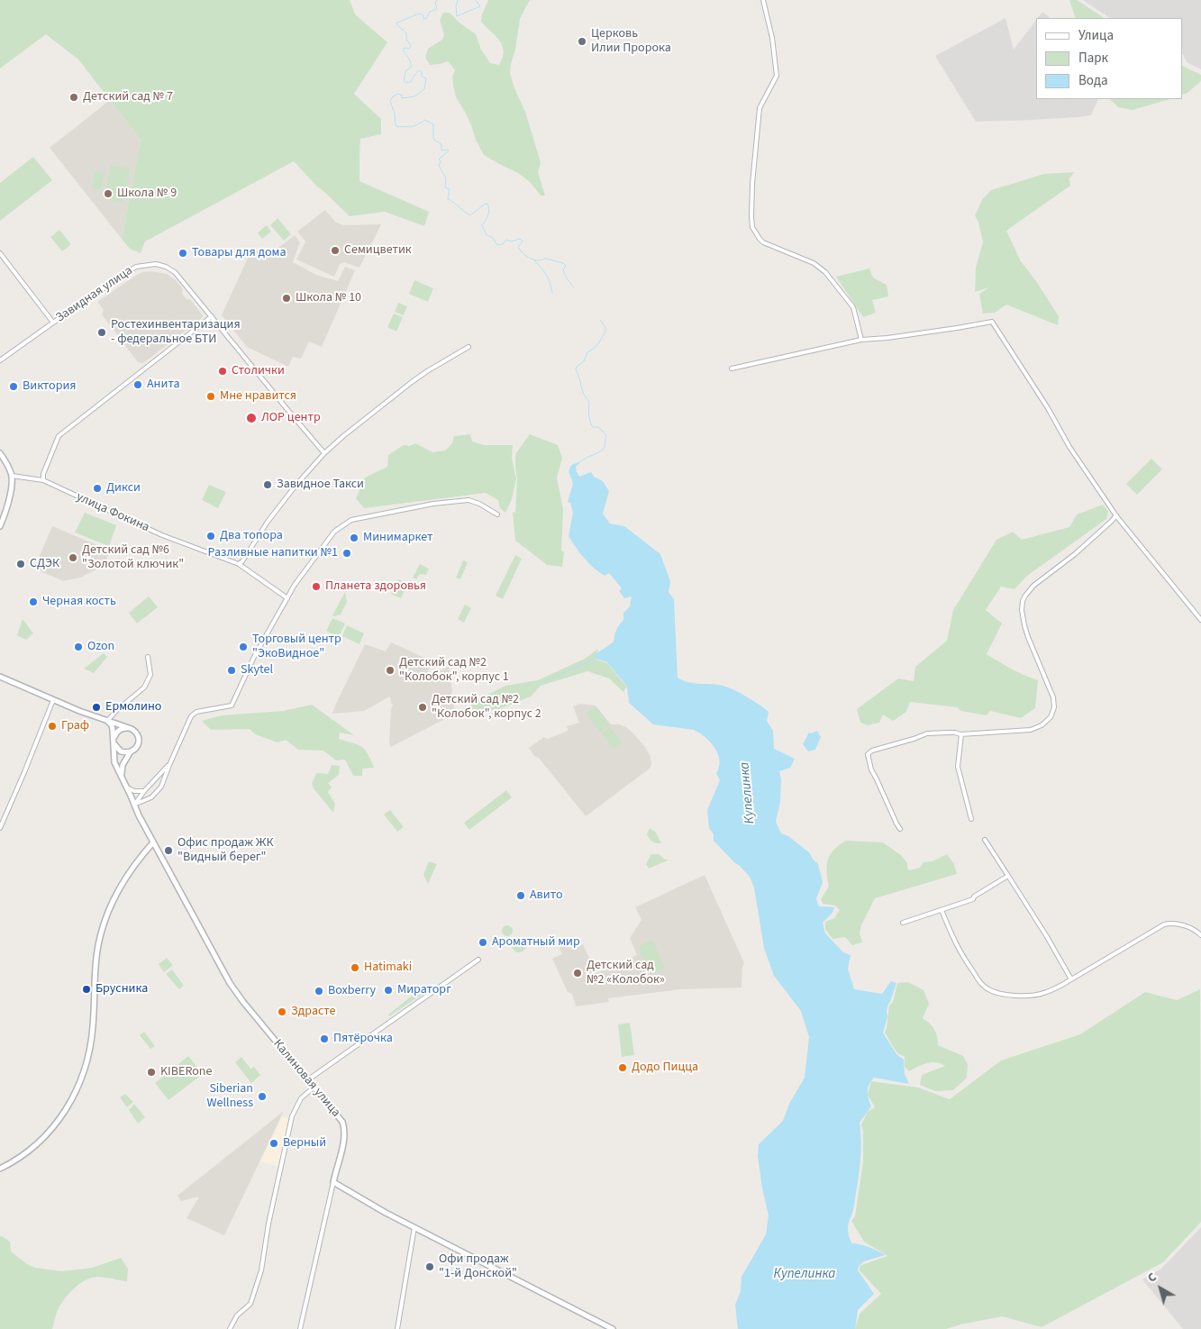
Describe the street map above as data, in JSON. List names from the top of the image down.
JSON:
{
  "streets": {
    "street": ["Завидная улица", "улица Фокина", "Калиновая улица"]
  },
  "water": ["Купелинка"],
  "places": [
    "Церковь Илии Пророка",
    "Детский сад № 7",
    "Школа № 9",
    "Семицветик",
    "Товары для дома",
    "Школа № 10",
    "Ростехинвентаризация - федеральное БТИ",
    "Столички",
    "Анита",
    "Виктория",
    "Мне нравится",
    "ЛОР центр",
    "Завидное Такси",
    "Дикси",
    "Два топора",
    "Минимаркет",
    "Разливные напитки №1",
    "Детский сад №6 \"Золотой ключик\"",
    "СДЭК",
    "Планета здоровья",
    "Черная кость",
    "Ozon",
    "Торговый центр \"ЭкоВидное\"",
    "Skytel",
    "Детский сад №2 \"Колобок\", корпус 1",
    "Ермолино",
    "Детский сад №2 \"Колобок\", корпус 2",
    "Граф",
    "Офис продаж ЖК \"Видный берег\"",
    "Авито",
    "Ароматный мир",
    "Hatimaki",
    "Детский сад №2 «Колобок»",
    "Брусника",
    "Мираторг",
    "Boxberry",
    "Здрасте",
    "Пятёрочка",
    "Додо Пицца",
    "KIBERone",
    "Siberian Wellness",
    "Верный",
    "Офи продаж \"1-й Донской\""
  ],
  "legend": ["Улица", "Парк", "Вода"],
  "north": "top left"
}
